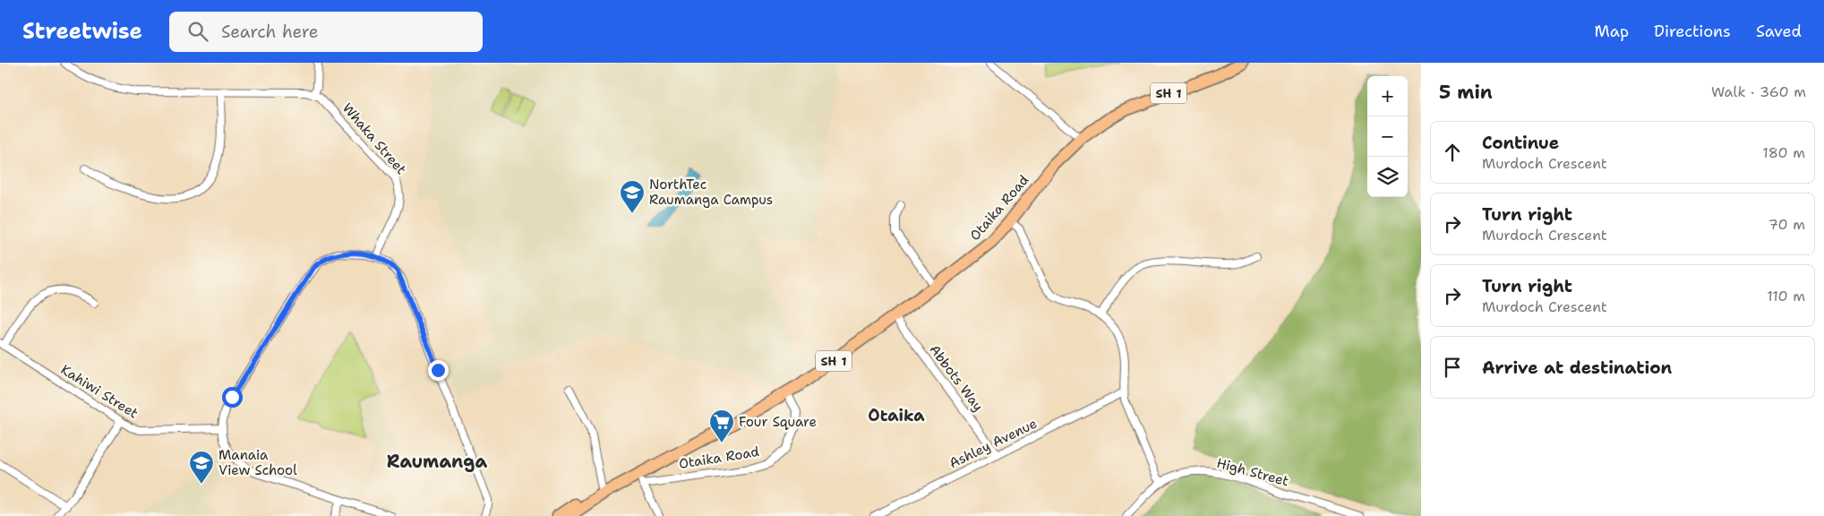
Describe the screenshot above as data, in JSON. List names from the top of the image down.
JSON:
{
  "streets": {
    "highway": ["SH 1", "Otaika Road"],
    "street": [
      "Whaka Street",
      "Abbots Way",
      "Kahiwi Street",
      "Ashley Avenue",
      "High Street"
    ]
  },
  "crossings": [
    ["Otaika Road", "Abbots Way"],
    ["Abbots Way", "Ashley Avenue"]
  ],
  "districts": ["Otaika", "Raumanga"],
  "places": {
    "school or university": ["NorthTec Raumanga Campus", "Manaia View School"],
    "supermarket": ["Four Square"]
  },
  "page": {
    "header": "Streetwise",
    "search": "Search here",
    "nav": ["Map", "Directions", "Saved"],
    "heading": ["5 min", "Walk · 360 m"],
    "map_buttons": ["+", "−"],
    "list": [
      ["Continue", "Murdoch Crescent", "180 m"],
      ["Turn right", "Murdoch Crescent", "70 m"],
      ["Turn right", "Murdoch Crescent", "110 m"],
      "Arrive at destination"
    ]
  }
}
